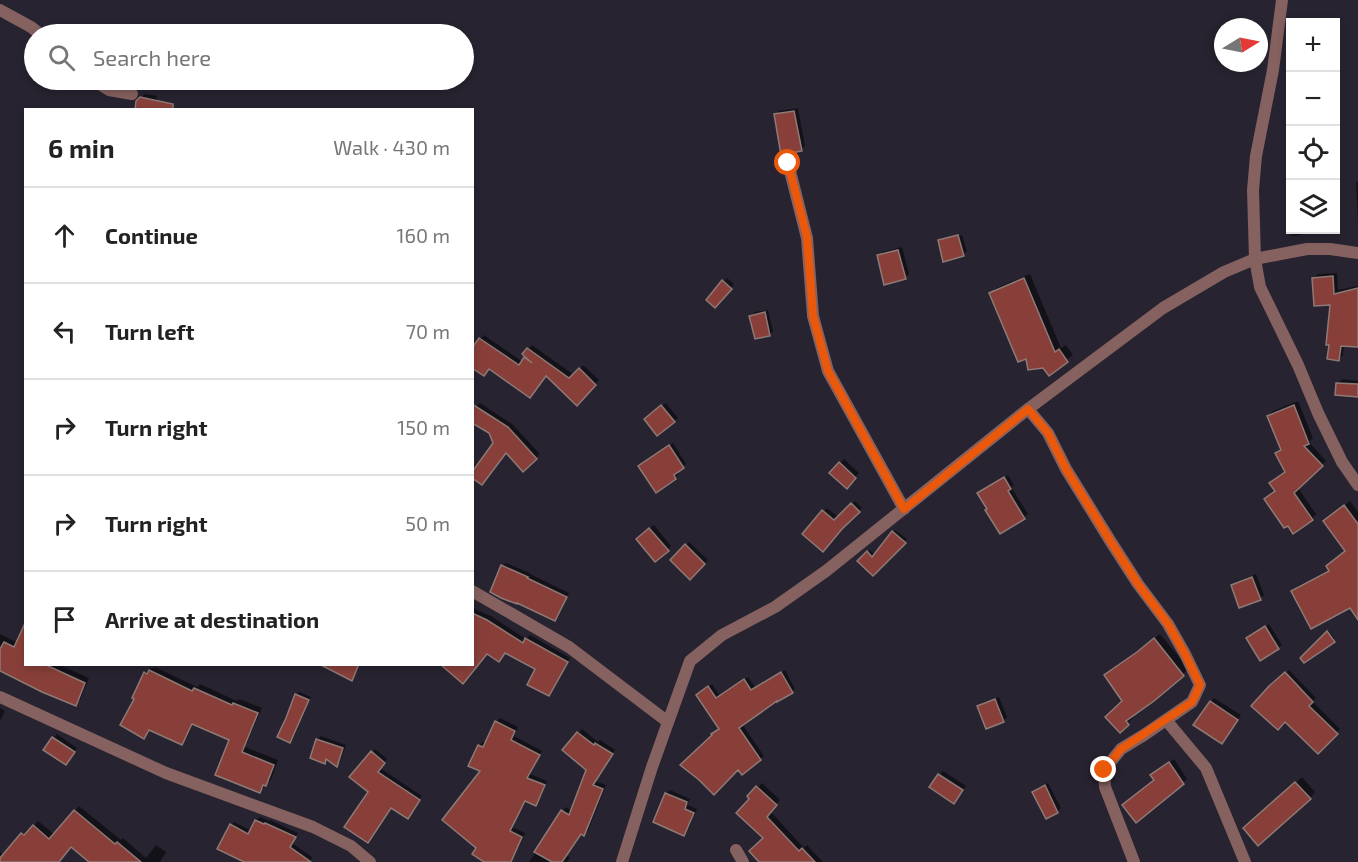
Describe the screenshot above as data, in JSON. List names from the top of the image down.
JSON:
{
  "north": "right",
  "page": {
    "map_buttons": ["+", "−"],
    "search": "Search here",
    "heading": ["6 min", "Walk · 430 m"],
    "list": [
      ["Continue", "160 m"],
      ["Turn left", "70 m"],
      ["Turn right", "150 m"],
      ["Turn right", "50 m"],
      "Arrive at destination"
    ]
  }
}
